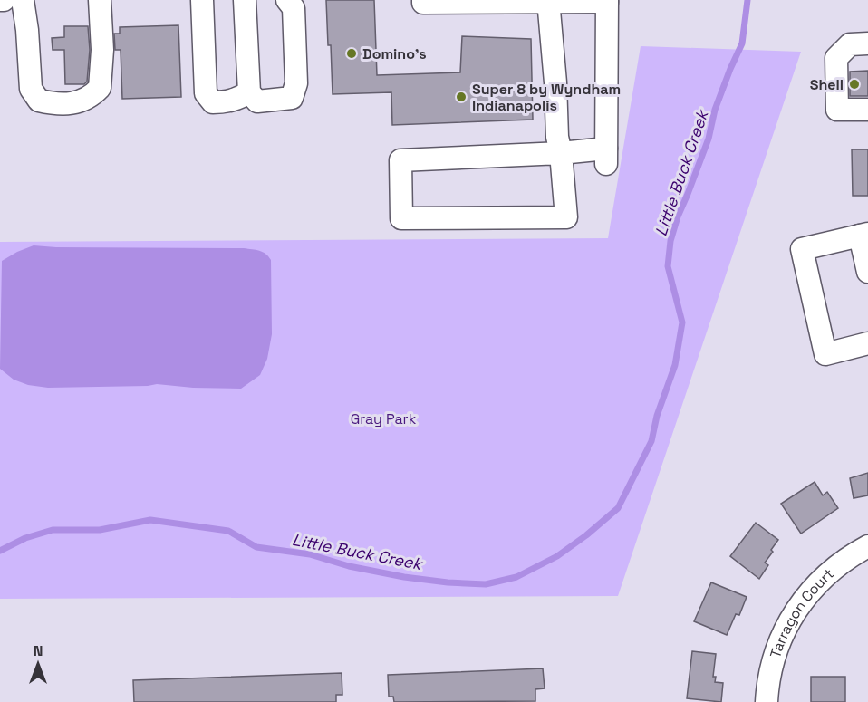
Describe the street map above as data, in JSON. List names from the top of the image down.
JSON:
{
  "streets": {
    "street": ["Tarragon Court"]
  },
  "water": ["Little Buck Creek"],
  "parks": ["Gray Park"],
  "places": ["Domino's", "Shell", "Super 8 by Wyndham Indianapolis"],
  "north": "top"
}
